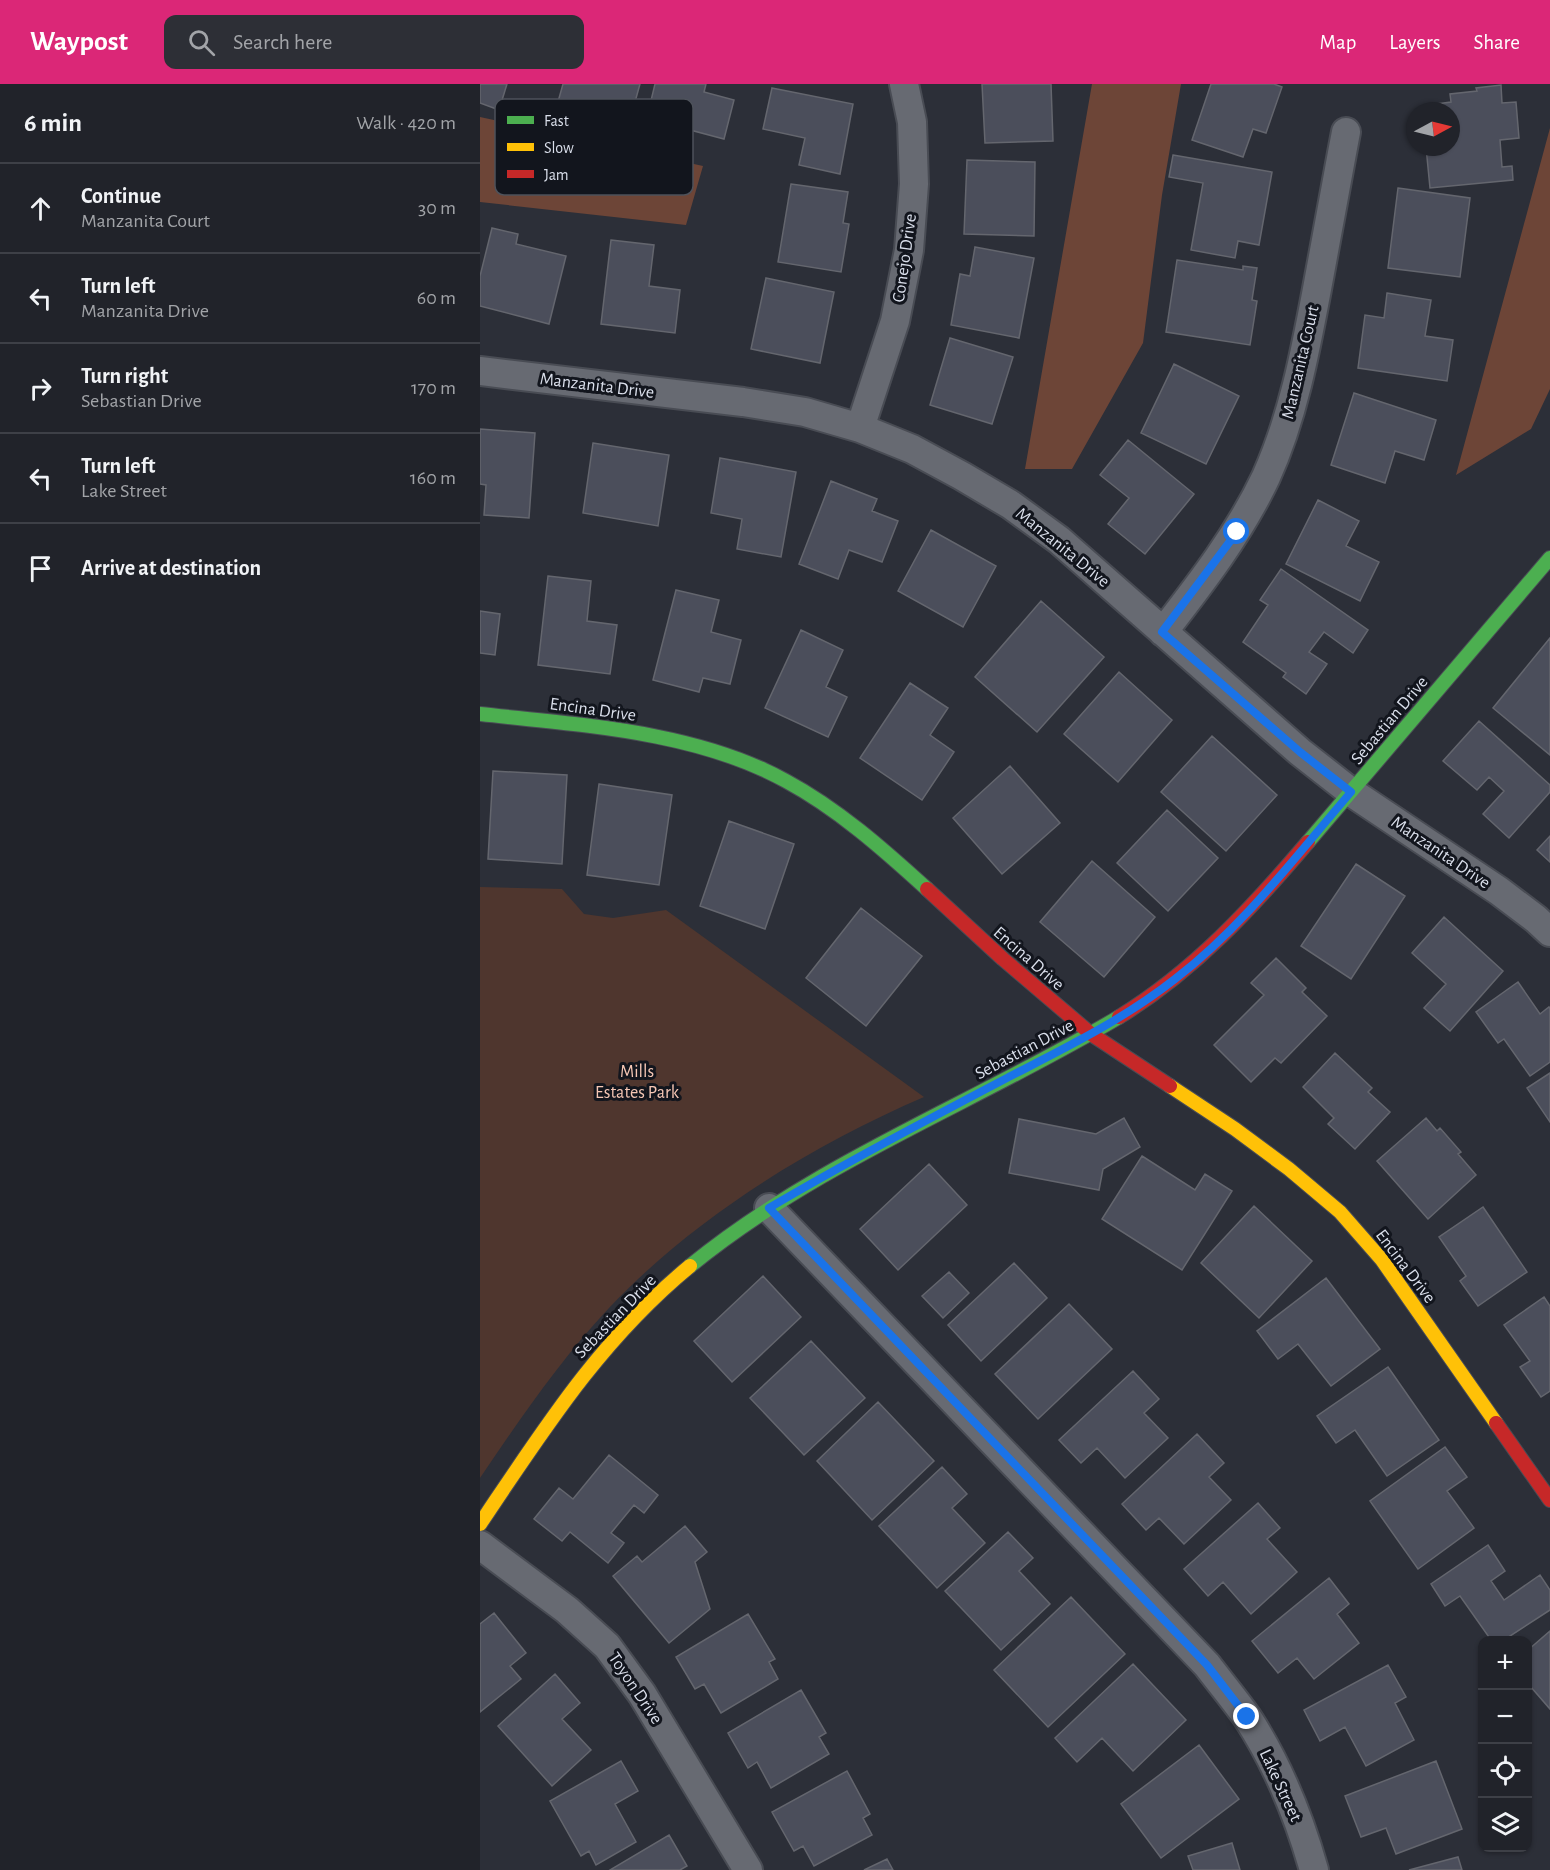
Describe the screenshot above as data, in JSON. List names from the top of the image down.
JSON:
{
  "streets": {
    "street": [
      "Conejo Drive",
      "Manzanita Court",
      "Manzanita Drive",
      "Encina Drive",
      "Sebastian Drive",
      "Toyon Drive",
      "Lake Street"
    ]
  },
  "crossings": [
    ["Conejo Drive", "Manzanita Drive"],
    ["Manzanita Court", "Manzanita Drive"],
    ["Manzanita Drive", "Sebastian Drive"],
    ["Encina Drive", "Sebastian Drive"],
    ["Sebastian Drive", "Lake Street"]
  ],
  "parks": ["Mills Estates Park"],
  "legend": ["Fast", "Slow", "Jam"],
  "north": "right",
  "page": {
    "header": "Waypost",
    "search": "Search here",
    "nav": ["Map", "Layers", "Share"],
    "heading": ["6 min", "Walk · 420 m"],
    "list": [
      ["Continue", "Manzanita Court", "30 m"],
      ["Turn left", "Manzanita Drive", "60 m"],
      ["Turn right", "Sebastian Drive", "170 m"],
      ["Turn left", "Lake Street", "160 m"],
      "Arrive at destination"
    ],
    "map_buttons": ["+", "−"]
  }
}
